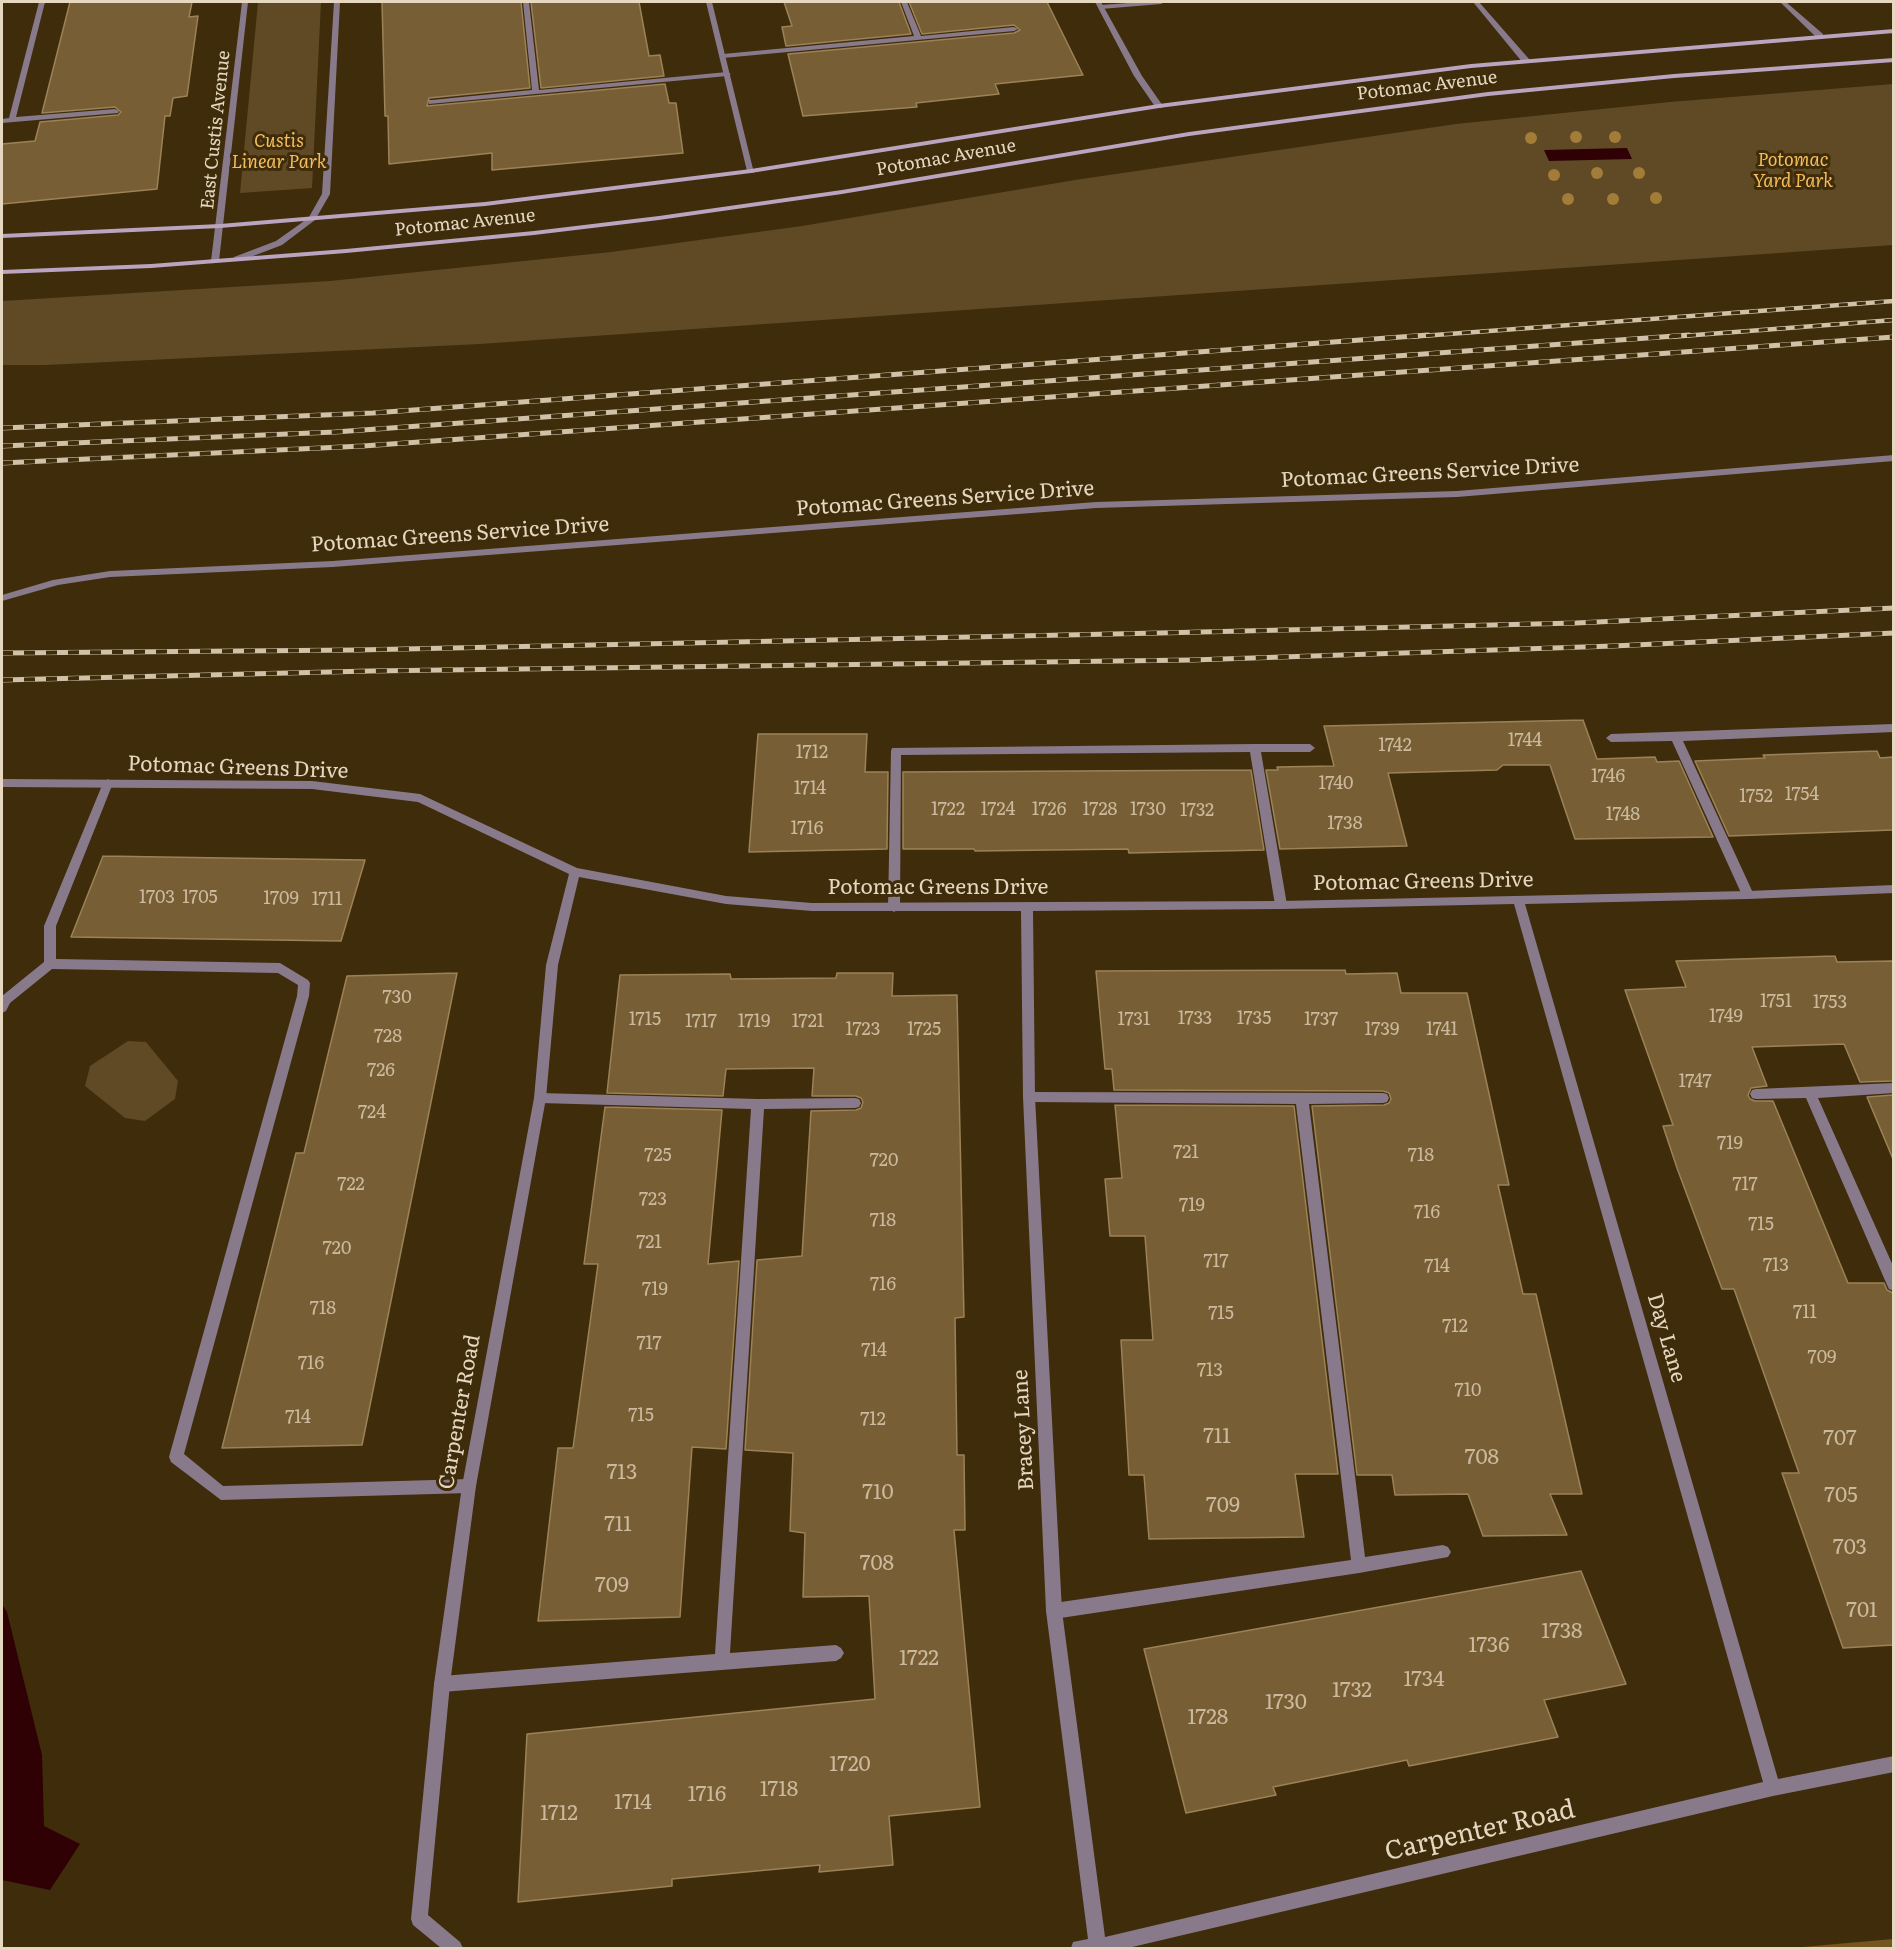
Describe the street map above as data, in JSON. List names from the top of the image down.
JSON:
{
  "streets": {
    "street": [
      "Potomac Avenue",
      "East Custis Avenue",
      "Potomac Greens Service Drive",
      "Potomac Greens Drive",
      "Day Lane",
      "Carpenter Road",
      "Bracey Lane"
    ]
  },
  "crossings": [
    ["Potomac Avenue", "East Custis Avenue"],
    ["Potomac Greens Drive", "Day Lane"],
    ["Potomac Greens Drive", "Carpenter Road"],
    ["Potomac Greens Drive", "Bracey Lane"],
    ["Day Lane", "Carpenter Road"],
    ["Carpenter Road", "Bracey Lane"]
  ],
  "parks": ["Custis Linear Park", "Potomac Yard Park"],
  "house_numbers": [
    "1744",
    "1742",
    "1712",
    "1746",
    "1740",
    "1714",
    "1754",
    "1752",
    "1722",
    "1724",
    "1726",
    "1728",
    "1730",
    "1732",
    "1748",
    "1738",
    "1716",
    "1703",
    "1705",
    "1709",
    "1711",
    "730",
    "1751",
    "1753",
    "1749",
    "1733",
    "1735",
    "1715",
    "1731",
    "1737",
    "1717",
    "1719",
    "1721",
    "1723",
    "1725",
    "1739",
    "1741",
    "728",
    "726",
    "1747",
    "724",
    "719",
    "721",
    "725",
    "718",
    "720",
    "722",
    "717",
    "723",
    "719",
    "716",
    "718",
    "715",
    "721",
    "720",
    "717",
    "713",
    "714",
    "716",
    "719",
    "718",
    "711",
    "715",
    "712",
    "717",
    "714",
    "709",
    "716",
    "713",
    "710",
    "715",
    "714",
    "712",
    "711",
    "707",
    "708",
    "713",
    "710",
    "705",
    "709",
    "711",
    "703",
    "708",
    "709",
    "701",
    "1738",
    "1736",
    "1722",
    "1734",
    "1732",
    "1730",
    "1728",
    "1720",
    "1718",
    "1716",
    "1714",
    "1712"
  ]
}
